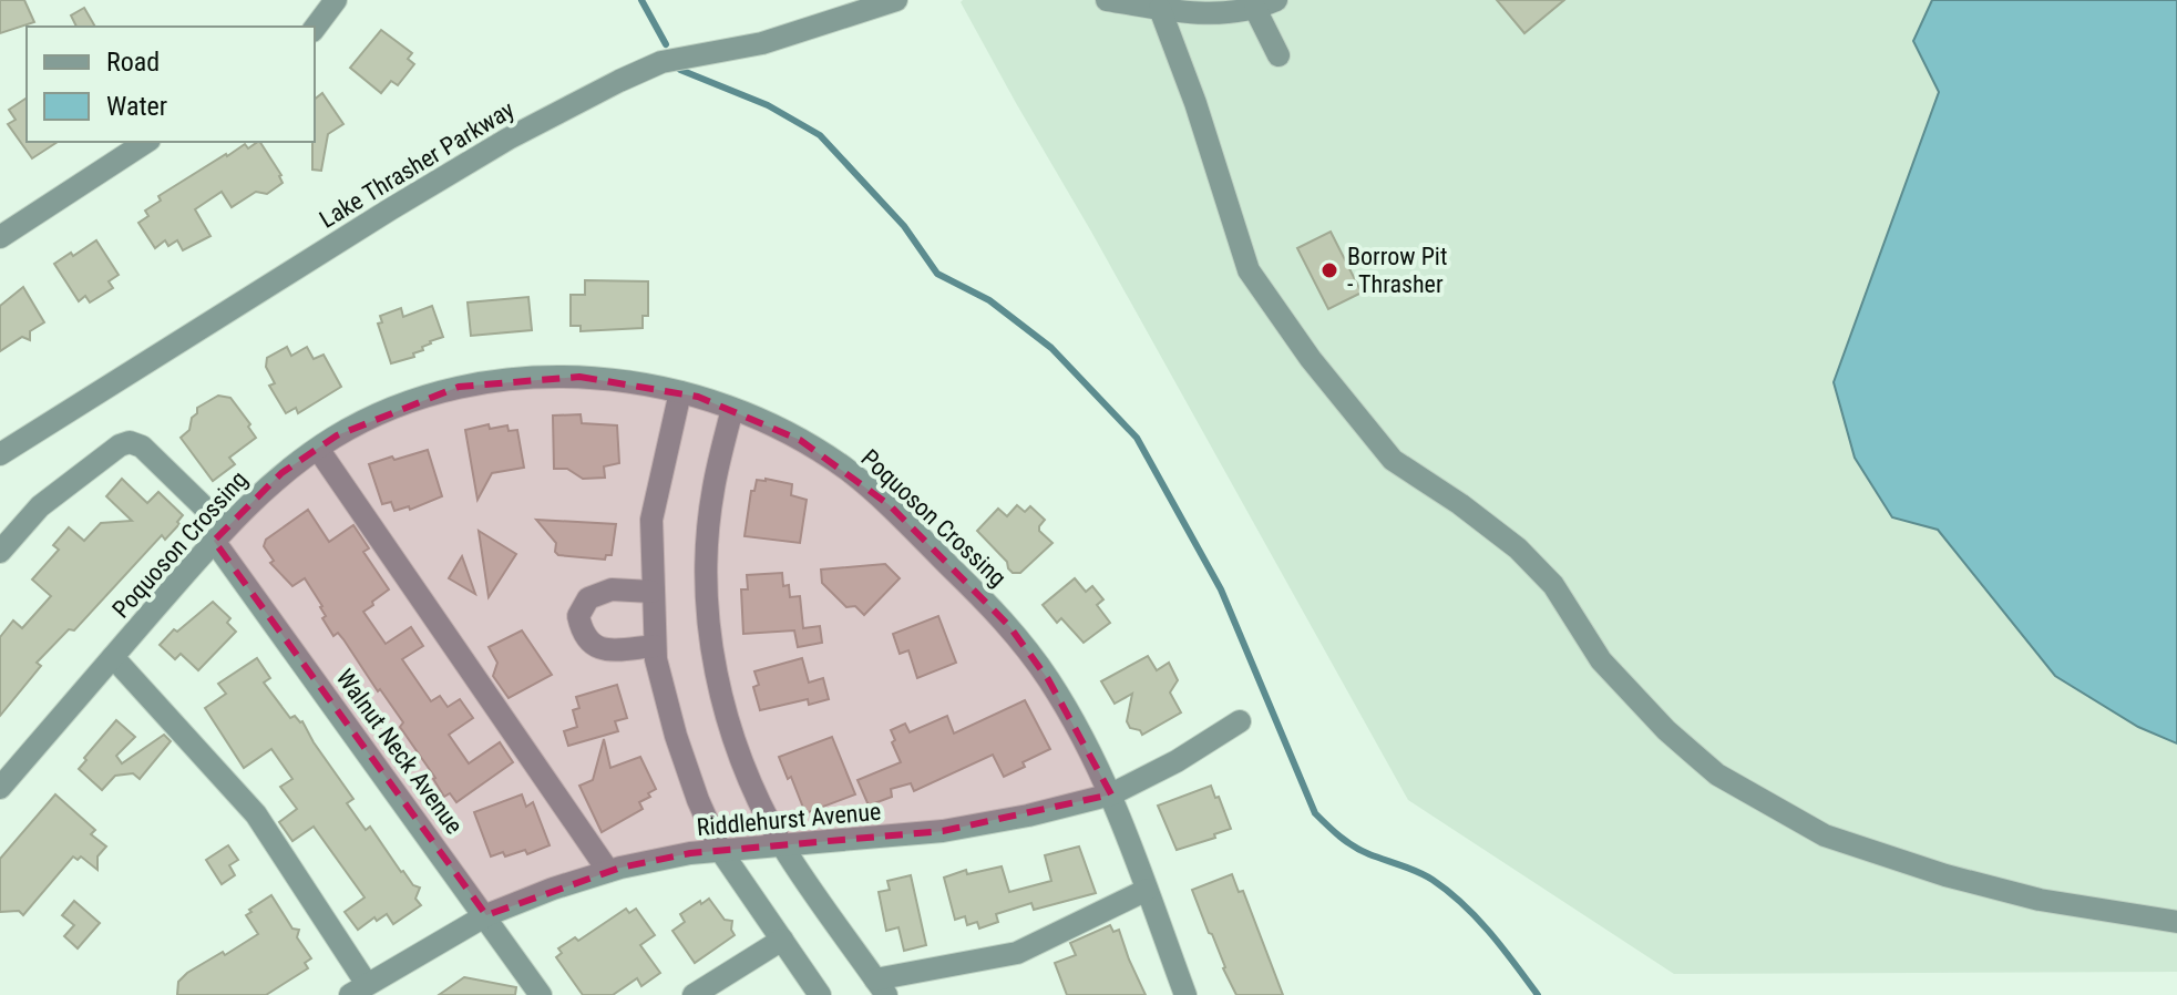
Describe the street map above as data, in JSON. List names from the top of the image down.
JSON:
{
  "streets": {
    "street": [
      "Lake Thrasher Parkway",
      "Poquoson Crossing",
      "Walnut Neck Avenue",
      "Riddlehurst Avenue"
    ]
  },
  "crossings": [
    ["Poquoson Crossing", "Walnut Neck Avenue"],
    ["Poquoson Crossing", "Riddlehurst Avenue"],
    ["Walnut Neck Avenue", "Riddlehurst Avenue"]
  ],
  "places": ["Borrow Pit - Thrasher"],
  "legend": ["Road", "Water"]
}
